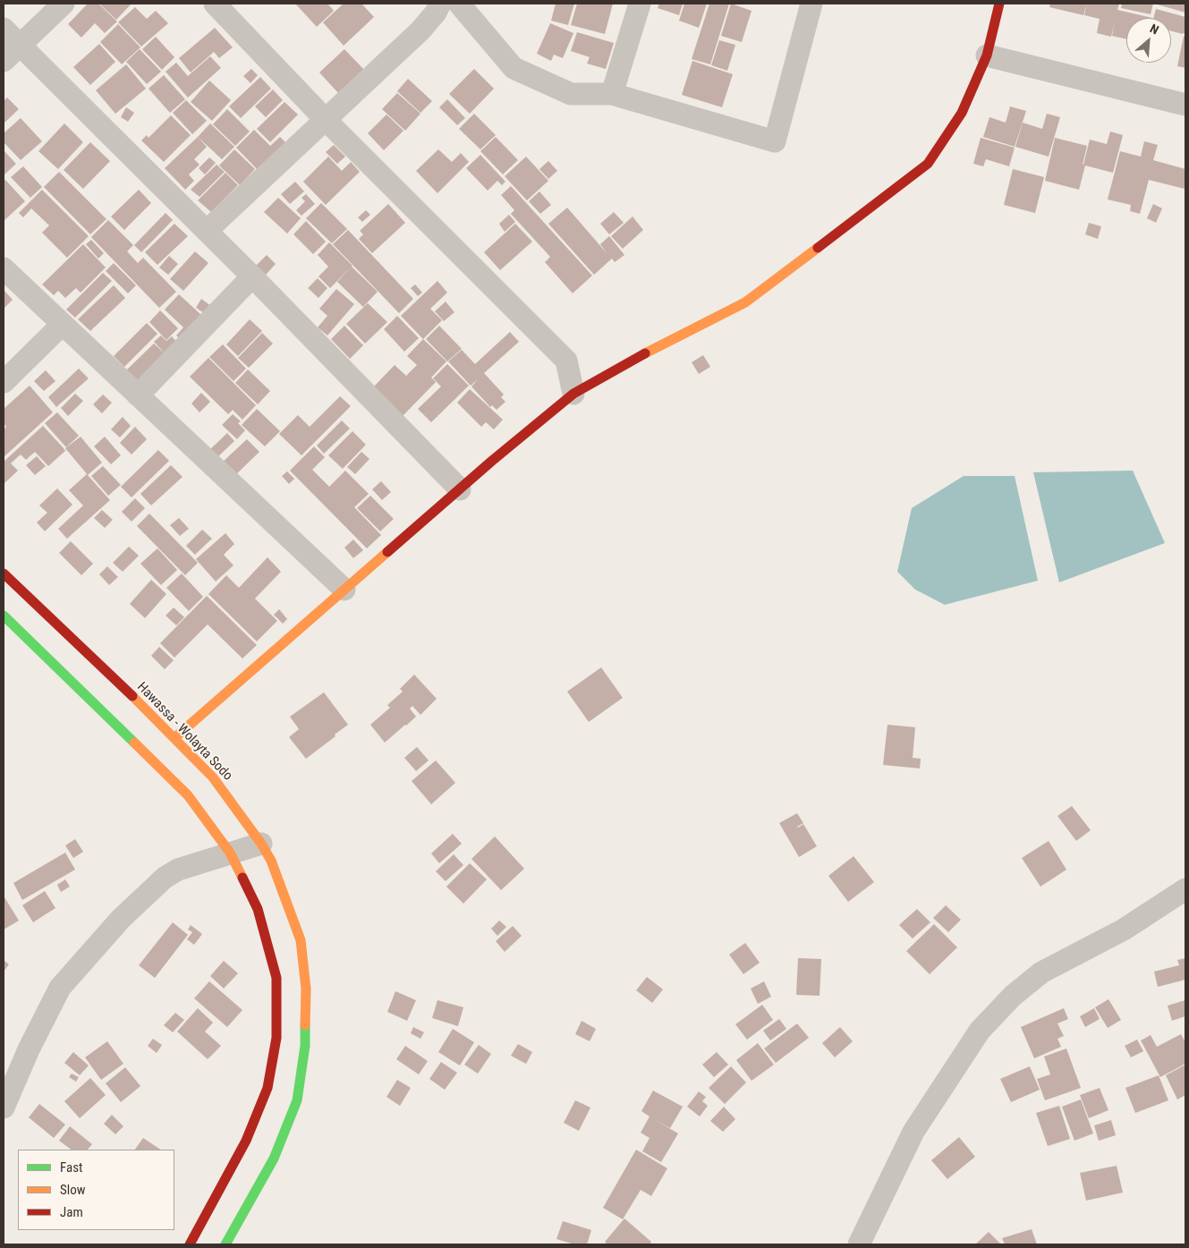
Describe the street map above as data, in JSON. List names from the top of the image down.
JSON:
{
  "streets": {
    "main road": ["Hawassa - Wolayta Sodo"]
  },
  "legend": ["Fast", "Slow", "Jam"],
  "north": "top right"
}
